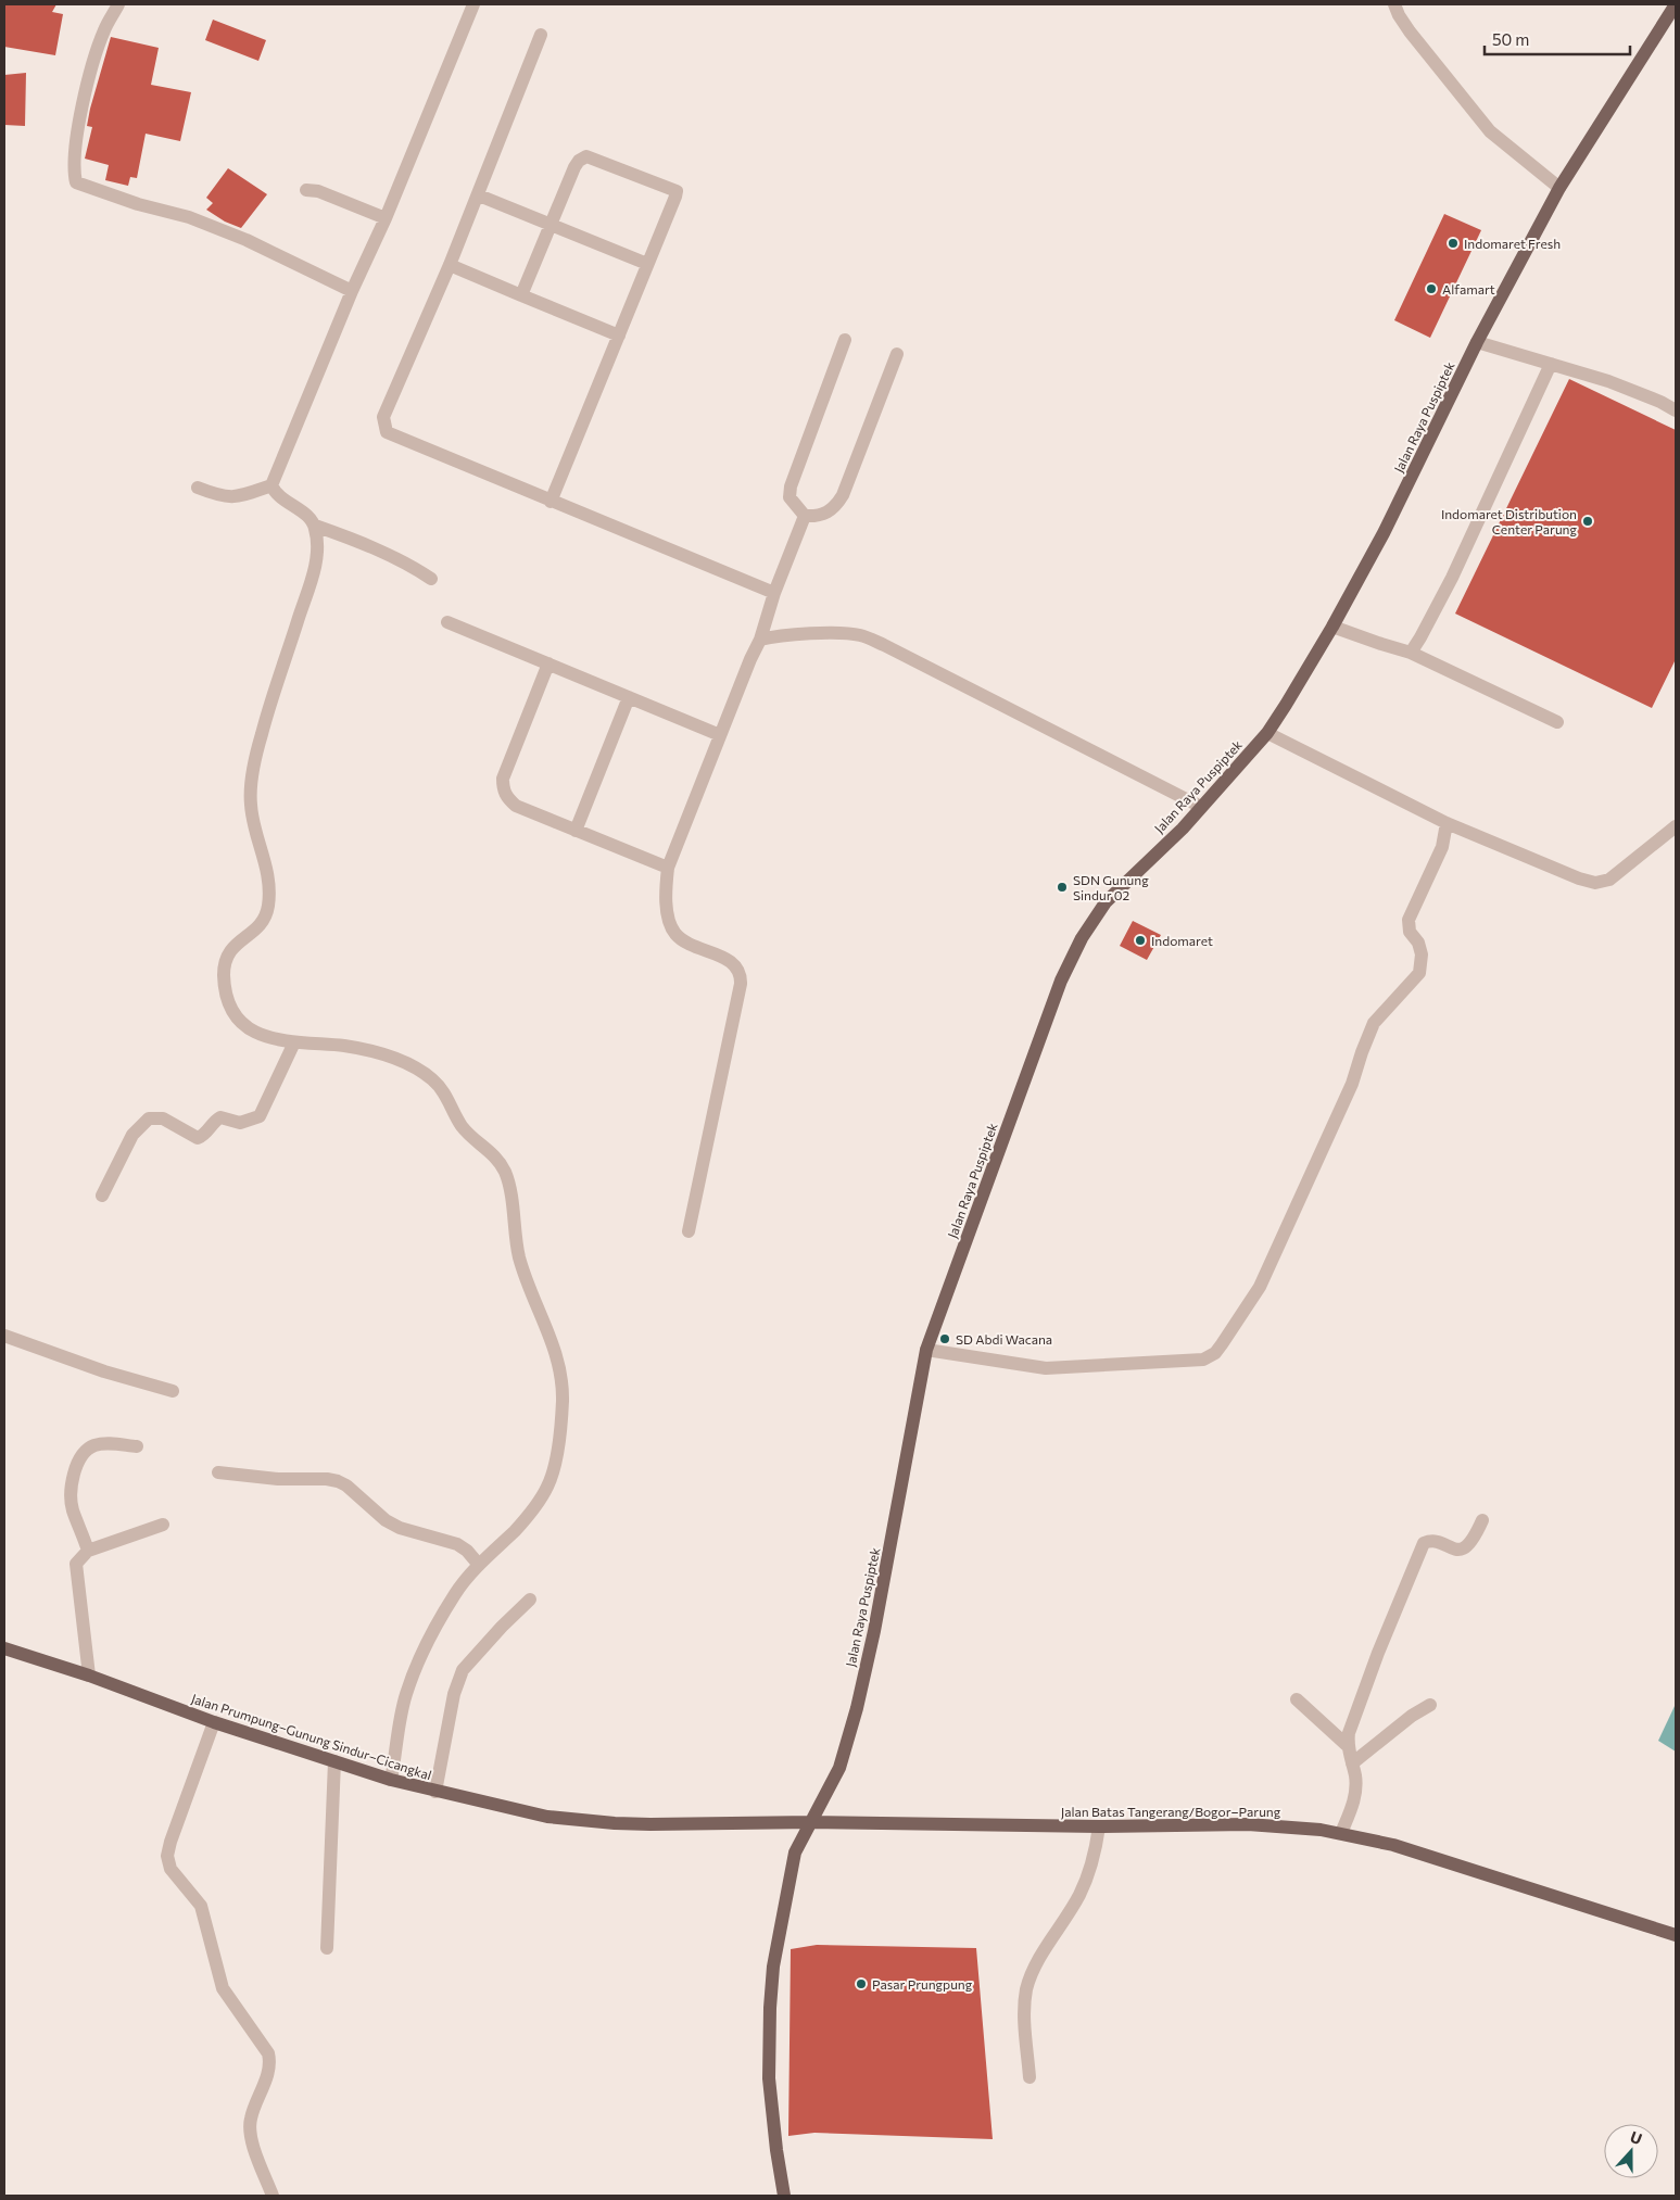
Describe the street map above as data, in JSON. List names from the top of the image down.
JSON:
{
  "streets": {
    "main road": ["Jalan Raya Puspiptek", "Jalan Prumpung–Gunung Sindur–Cicangkal", "Jalan Batas Tangerang/Bogor–Parung"]
  },
  "crossings": [
    ["Jalan Raya Puspiptek", "Jalan Prumpung–Gunung Sindur–Cicangkal"],
    ["Jalan Raya Puspiptek", "Jalan Batas Tangerang/Bogor–Parung"],
    ["Jalan Prumpung–Gunung Sindur–Cicangkal", "Jalan Batas Tangerang/Bogor–Parung"]
  ],
  "places": [
    "Indomaret Fresh",
    "Alfamart",
    "Indomaret Distribution Center Parung",
    "SDN Gunung Sindur 02",
    "Indomaret",
    "SD Abdi Wacana",
    "Pasar Prungpung"
  ],
  "scale_bar": "50 m",
  "north": "top"
}
